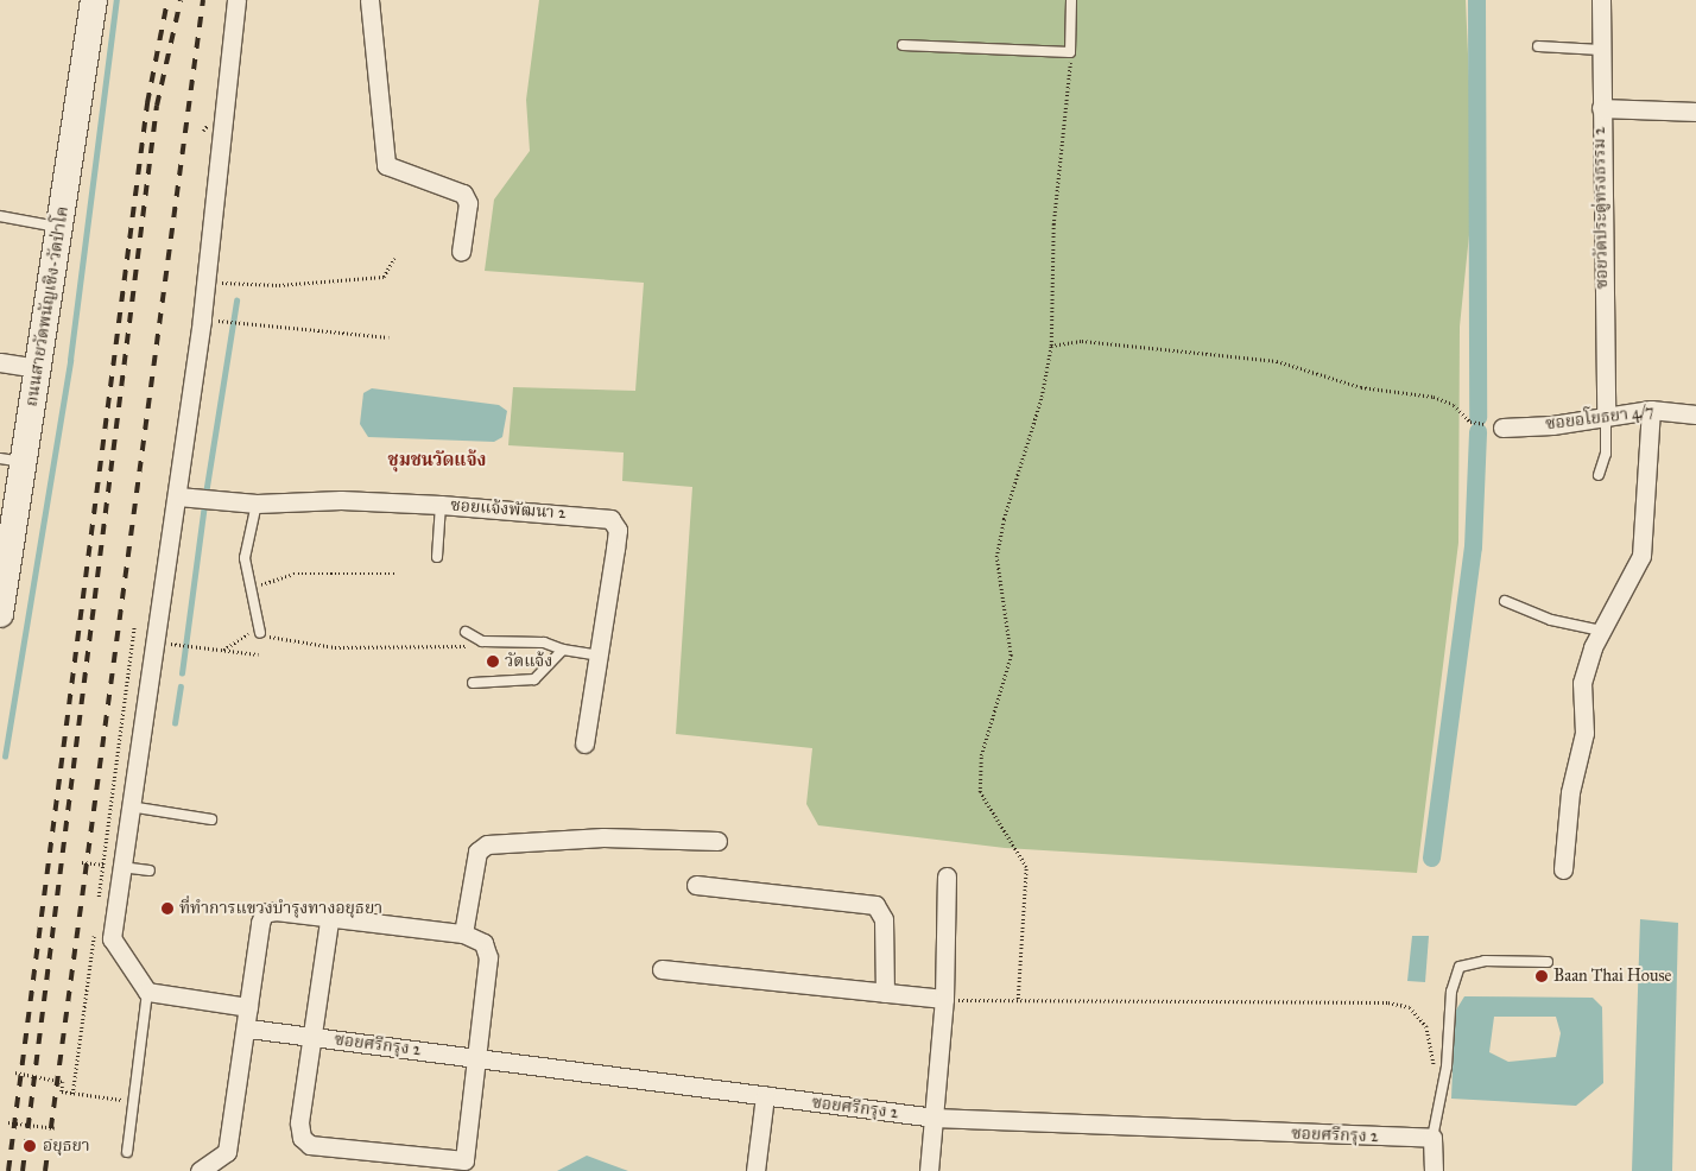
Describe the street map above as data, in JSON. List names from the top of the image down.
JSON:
{
  "streets": {
    "main road": ["ถนนสายวัดพนัญเชิง-วัดป่าโค"],
    "street": [
      "ซอยวัดประดู่ทรงธรรม 2",
      "ซอยอโยธยา 4/7",
      "ซอยแจ้งพัฒนา 2",
      "ซอยศรีกรุง 2"
    ]
  },
  "crossings": [
    ["ซอยวัดประดู่ทรงธรรม 2", "ซอยอโยธยา 4/7"]
  ],
  "districts": ["ชุมชนวัดแจ้ง"],
  "places": [
    "วัดแจ้ง",
    "ที่ทำการแขวงบำรุงทางอยุธยา",
    "Baan Thai House",
    "อยุธยา"
  ]
}
